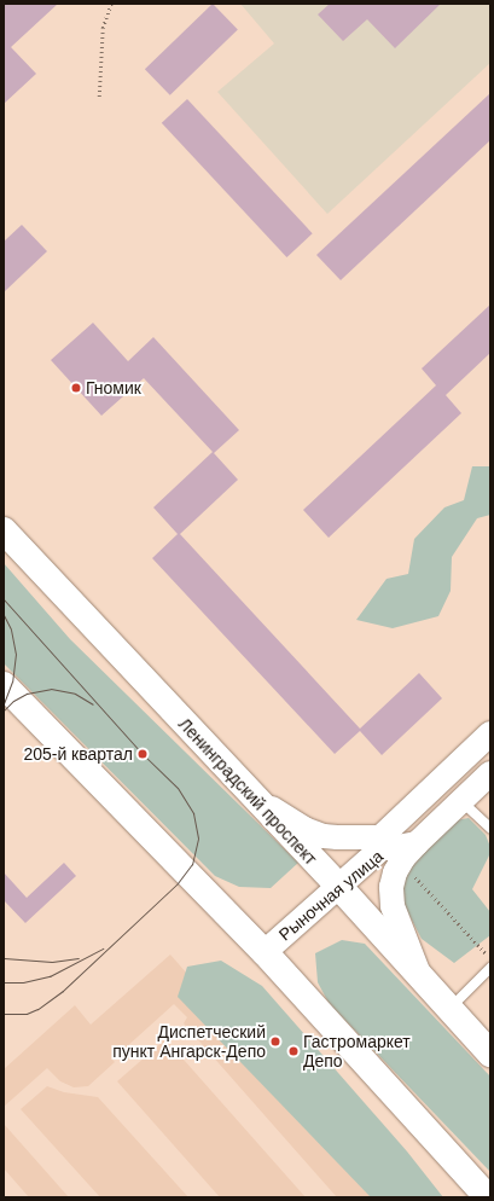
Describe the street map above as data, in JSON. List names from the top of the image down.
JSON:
{
  "streets": {
    "main road": ["Ленинградский проспект"],
    "street": ["Рыночная улица"]
  },
  "crossings": [
    ["Ленинградский проспект", "Рыночная улица"]
  ],
  "places": [
    "Гномик",
    "205-й квартал",
    "Диспетческий пункт Ангарск-Депо",
    "Гастромаркет Депо"
  ]
}
